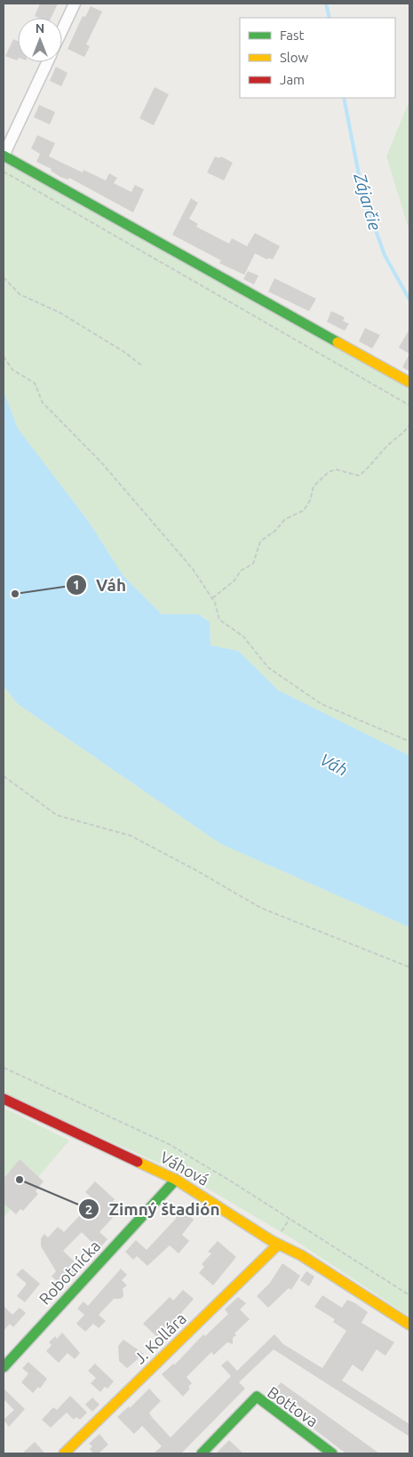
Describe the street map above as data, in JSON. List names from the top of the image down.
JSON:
{
  "streets": {
    "street": [
      "Váhová",
      "Robotnícka",
      "J. Kollára",
      "Bottova"
    ]
  },
  "crossings": [
    ["Váhová", "Robotnícka"],
    ["Váhová", "J. Kollára"]
  ],
  "water": ["Zájarčie", "Váh"],
  "places": ["Váh", "Zimný štadión"],
  "legend": ["Fast", "Slow", "Jam"],
  "north": "top"
}
